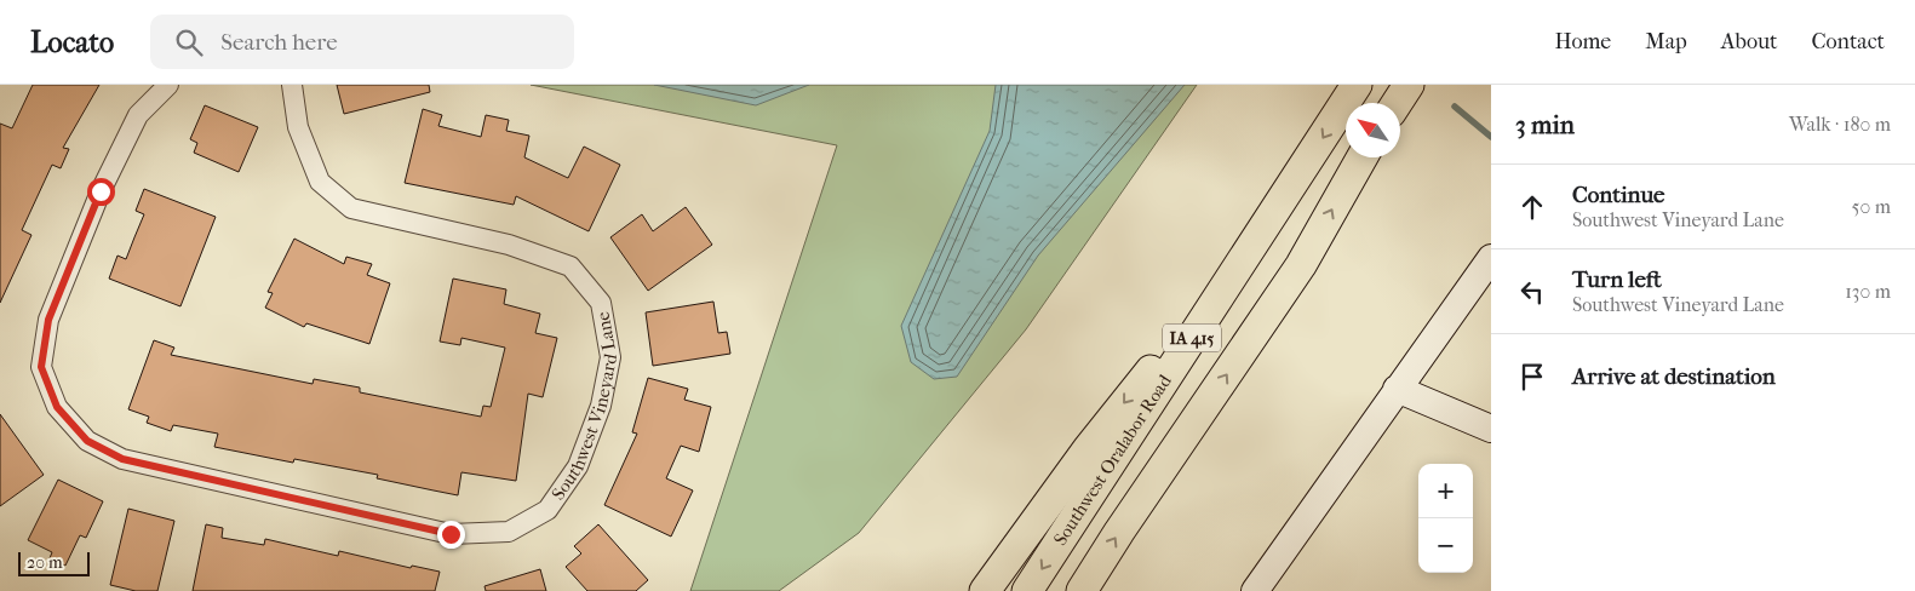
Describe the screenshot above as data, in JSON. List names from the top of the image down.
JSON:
{
  "streets": {
    "main road": ["IA 415", "Southwest Oralabor Road"],
    "street": ["Southwest Vineyard Lane"]
  },
  "scale_bar": "20 m",
  "north": "top left",
  "page": {
    "header": "Locato",
    "search": "Search here",
    "nav": [
      "Home",
      "Map",
      "About",
      "Contact"
    ],
    "heading": ["3 min", "Walk · 180 m"],
    "list": [
      ["Continue", "Southwest Vineyard Lane", "50 m"],
      ["Turn left", "Southwest Vineyard Lane", "130 m"],
      "Arrive at destination"
    ],
    "map_buttons": ["+", "−"],
    "scale": "20 m"
  }
}
